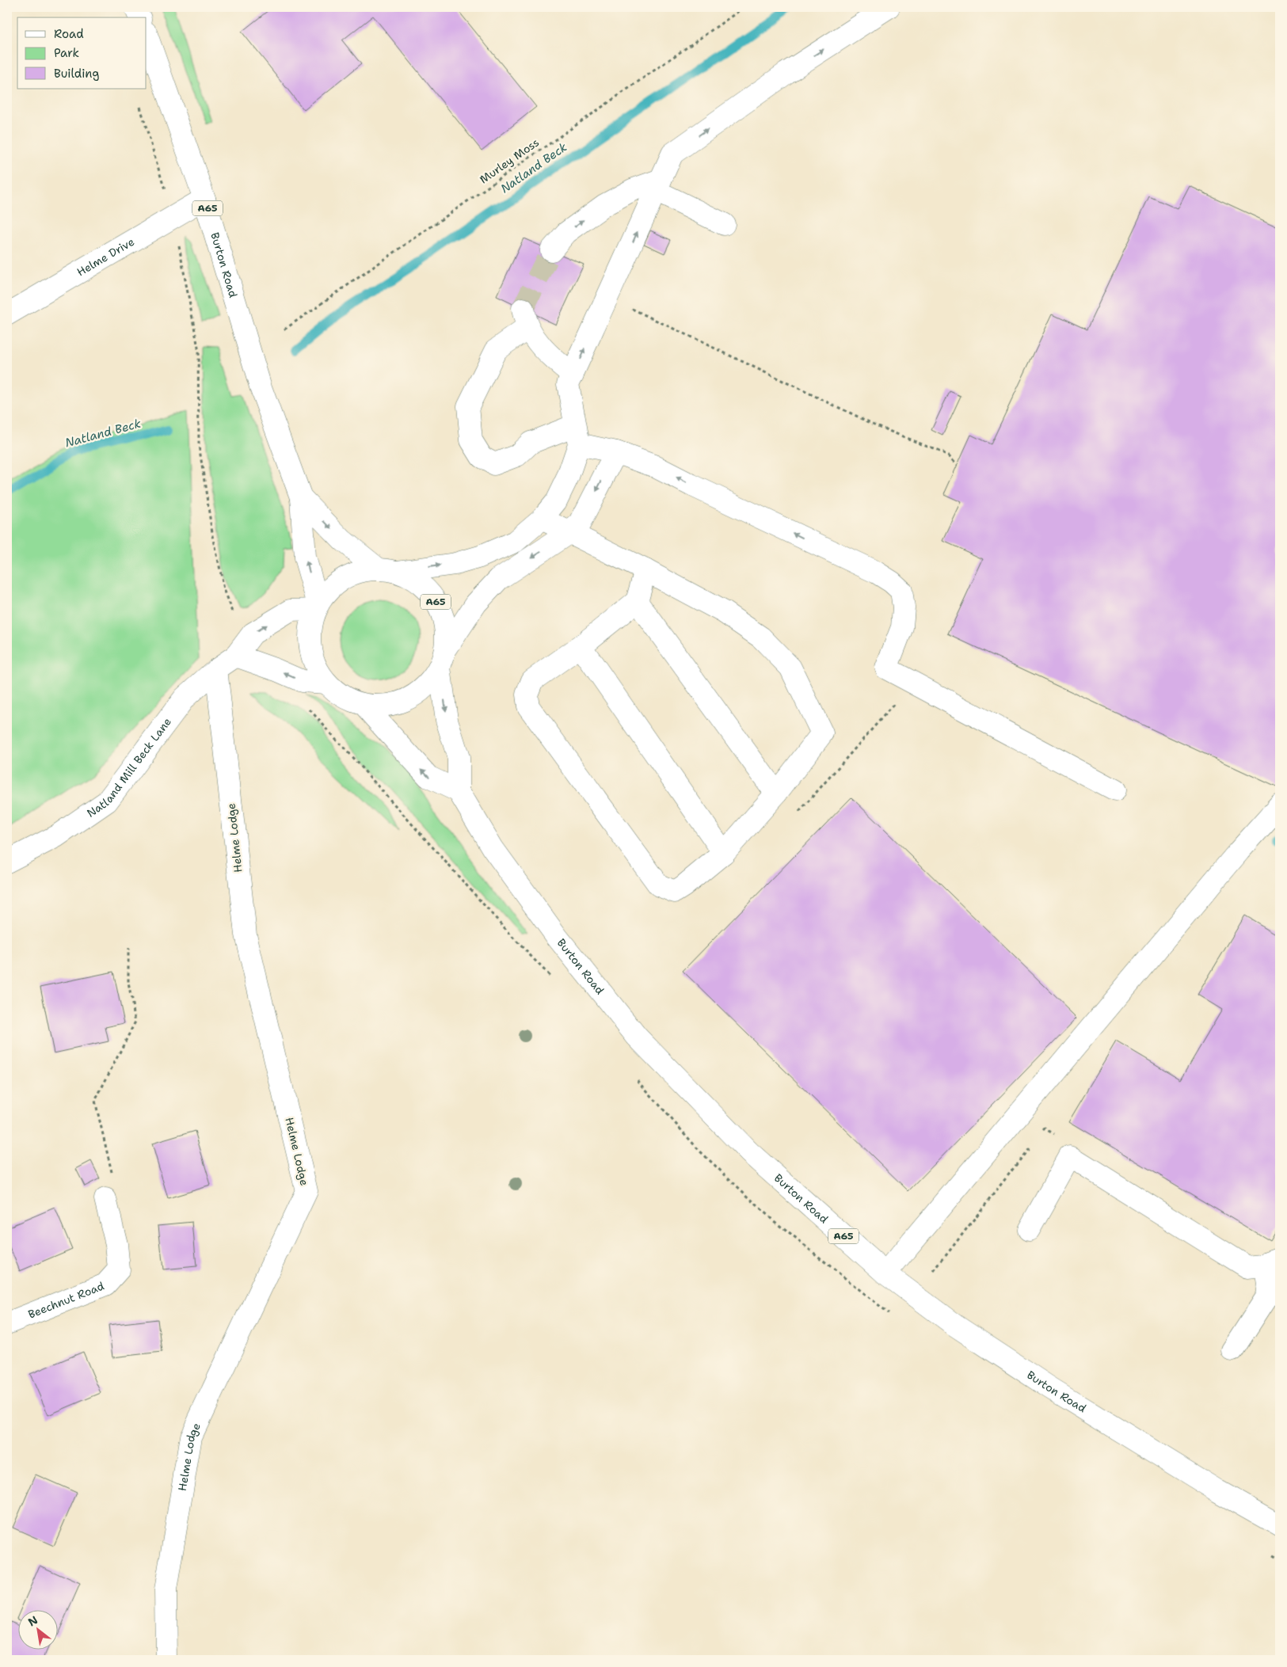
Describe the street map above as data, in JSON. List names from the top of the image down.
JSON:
{
  "streets": {
    "main road": [
      "A65",
      "Helme Drive",
      "Burton Road",
      "Natland Mill Beck Lane",
      "Helme Lodge",
      "Beechnut Road"
    ],
    "path": ["Murley Moss"]
  },
  "crossings": [
    ["A65", "Burton Road"],
    ["A65", "Natland Mill Beck Lane"],
    ["Helme Drive", "Burton Road"],
    ["Burton Road", "Natland Mill Beck Lane"],
    ["Natland Mill Beck Lane", "Helme Lodge"]
  ],
  "water": ["Natland Beck"],
  "legend": ["Road", "Park", "Building"],
  "north": "top left"
}
